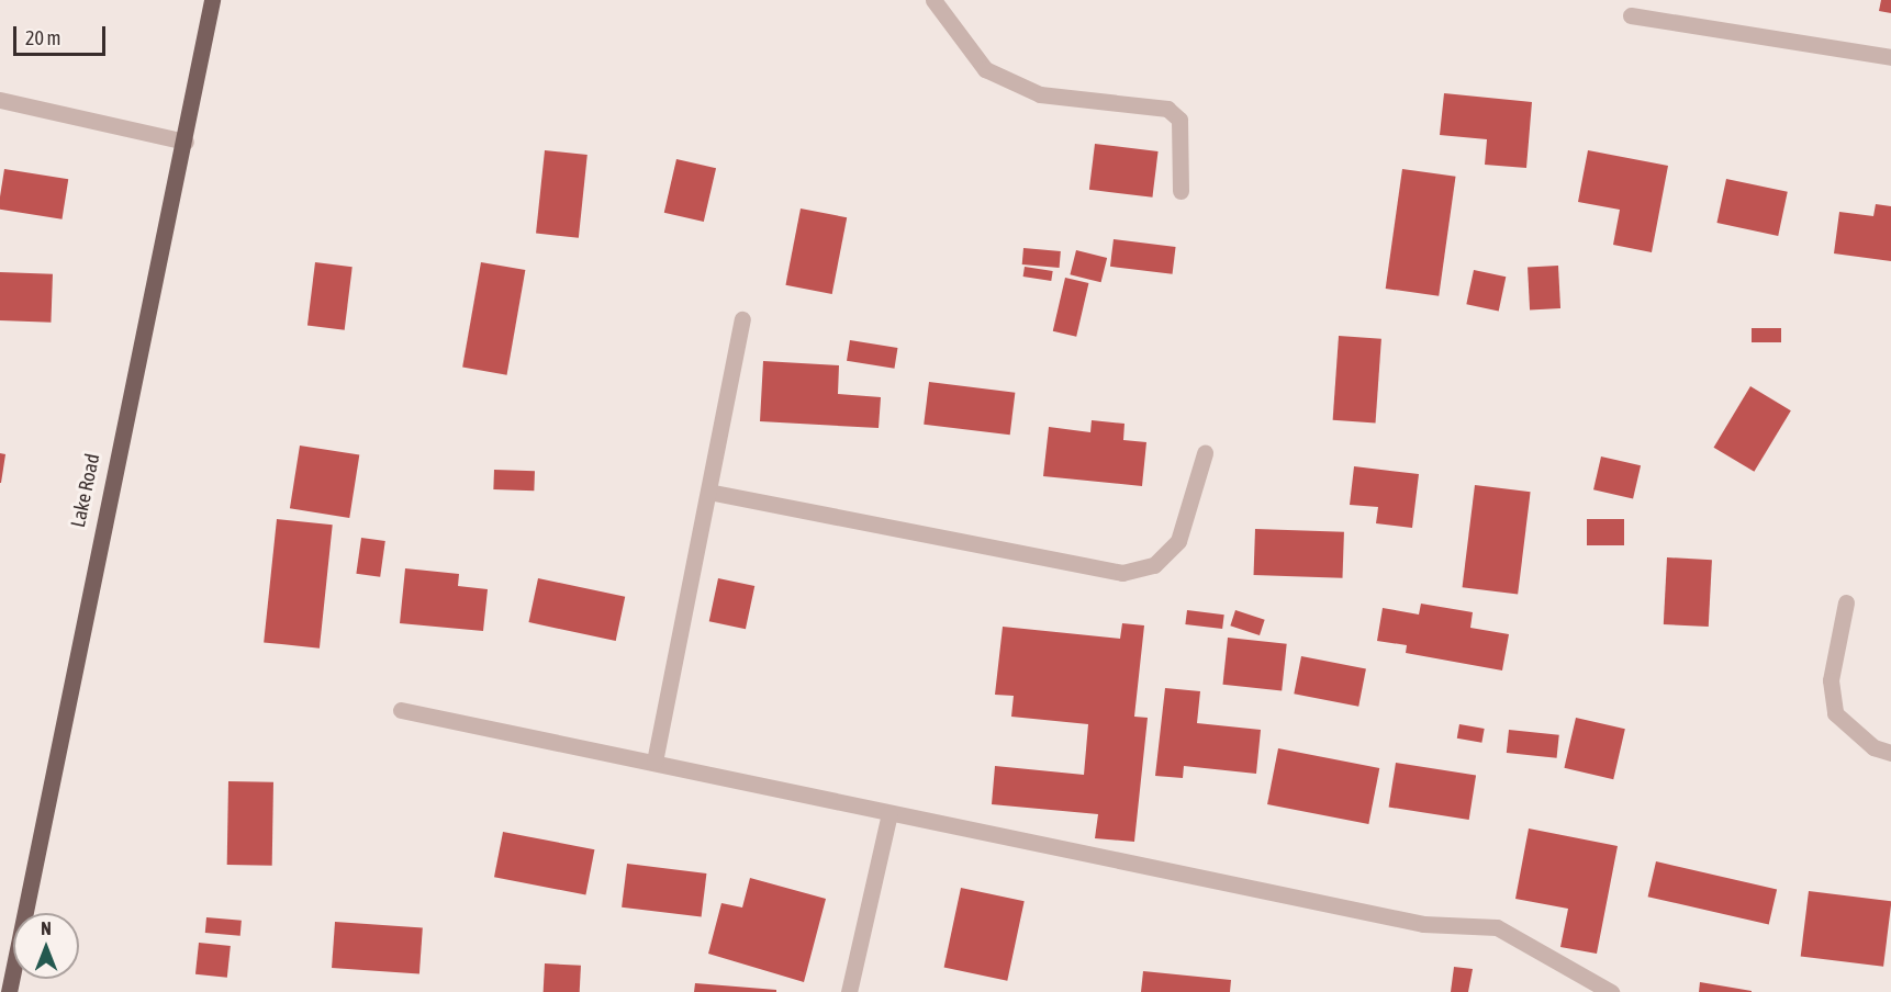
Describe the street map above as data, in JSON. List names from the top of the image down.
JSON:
{
  "streets": {
    "main road": ["Lake Road"]
  },
  "scale_bar": "20 m",
  "north": "top"
}
